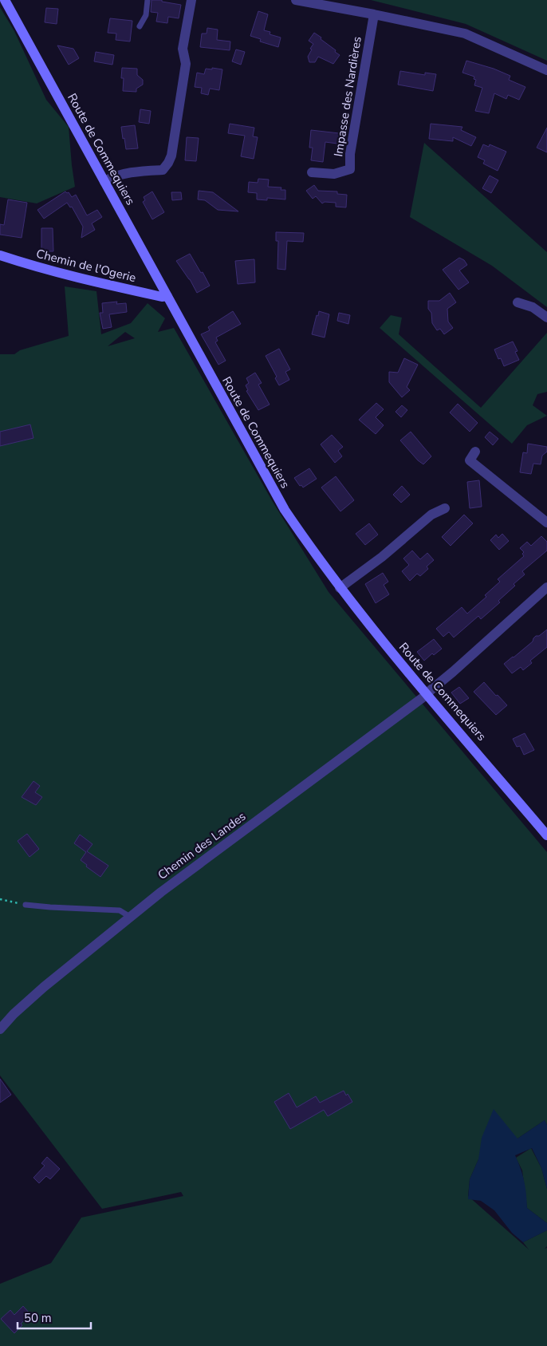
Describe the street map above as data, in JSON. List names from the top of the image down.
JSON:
{
  "streets": {
    "street": [
      "Impasse des Nardières",
      "Route de Commequiers",
      "Chemin de l'Ogerie",
      "Chemin des Landes"
    ]
  },
  "crossings": [
    ["Route de Commequiers", "Chemin de l'Ogerie"],
    ["Route de Commequiers", "Chemin des Landes"]
  ],
  "scale_bar": "50 m"
}
